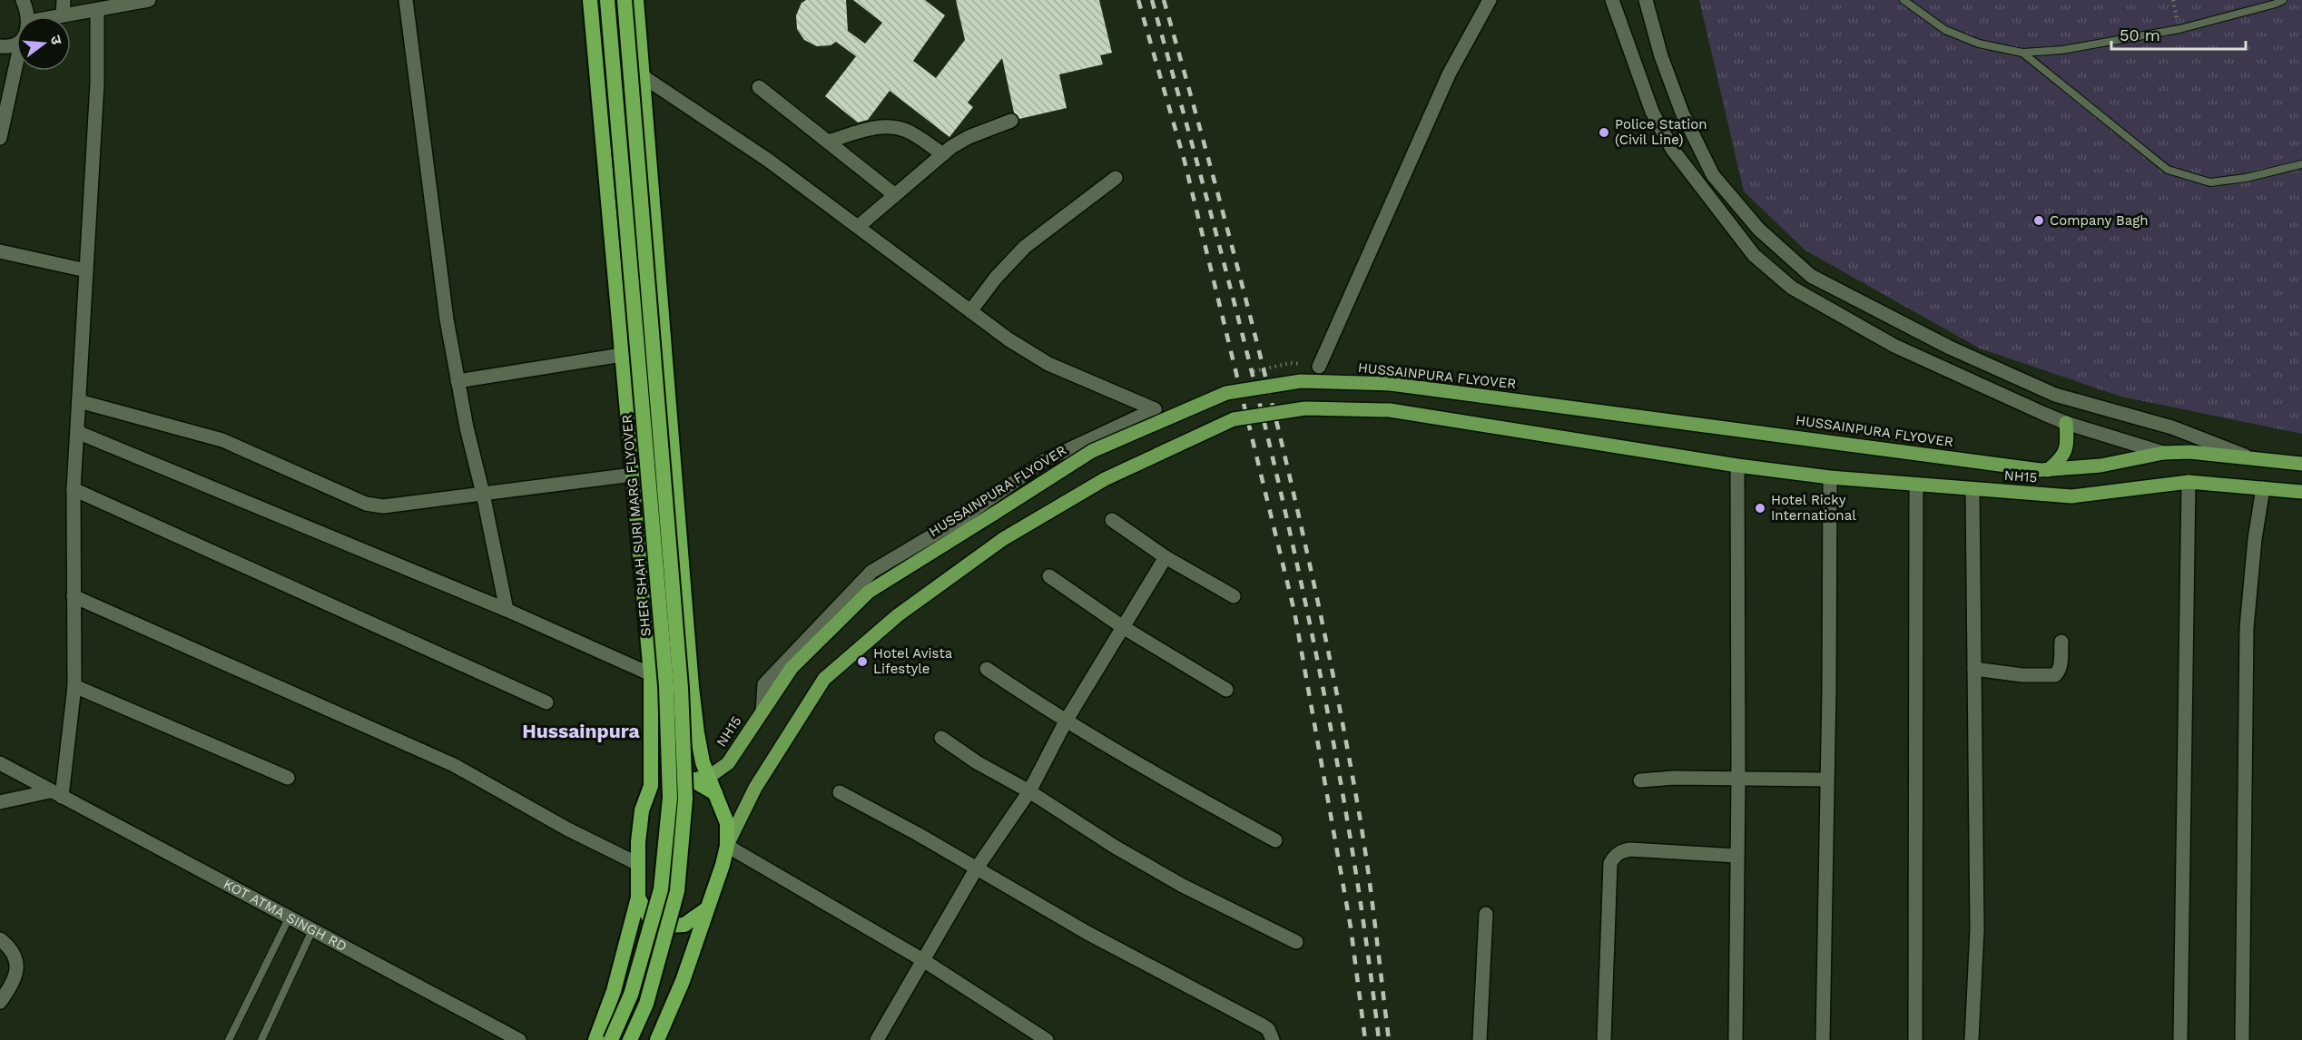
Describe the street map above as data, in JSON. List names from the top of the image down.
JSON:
{
  "streets": {
    "highway": ["SHER SHAH SURI MARG FLYOVER"],
    "main road": ["HUSSAINPURA FLYOVER", "NH15"],
    "street": ["KOT ATMA SINGH RD"]
  },
  "crossings": [
    ["HUSSAINPURA FLYOVER", "NH15"]
  ],
  "districts": ["Hussainpura"],
  "places": [
    "Police Station (Civil Line)",
    "Company Bagh",
    "Hotel Ricky International",
    "Hotel Avista Lifestyle"
  ],
  "scale_bar": "50 m",
  "north": "right"
}
